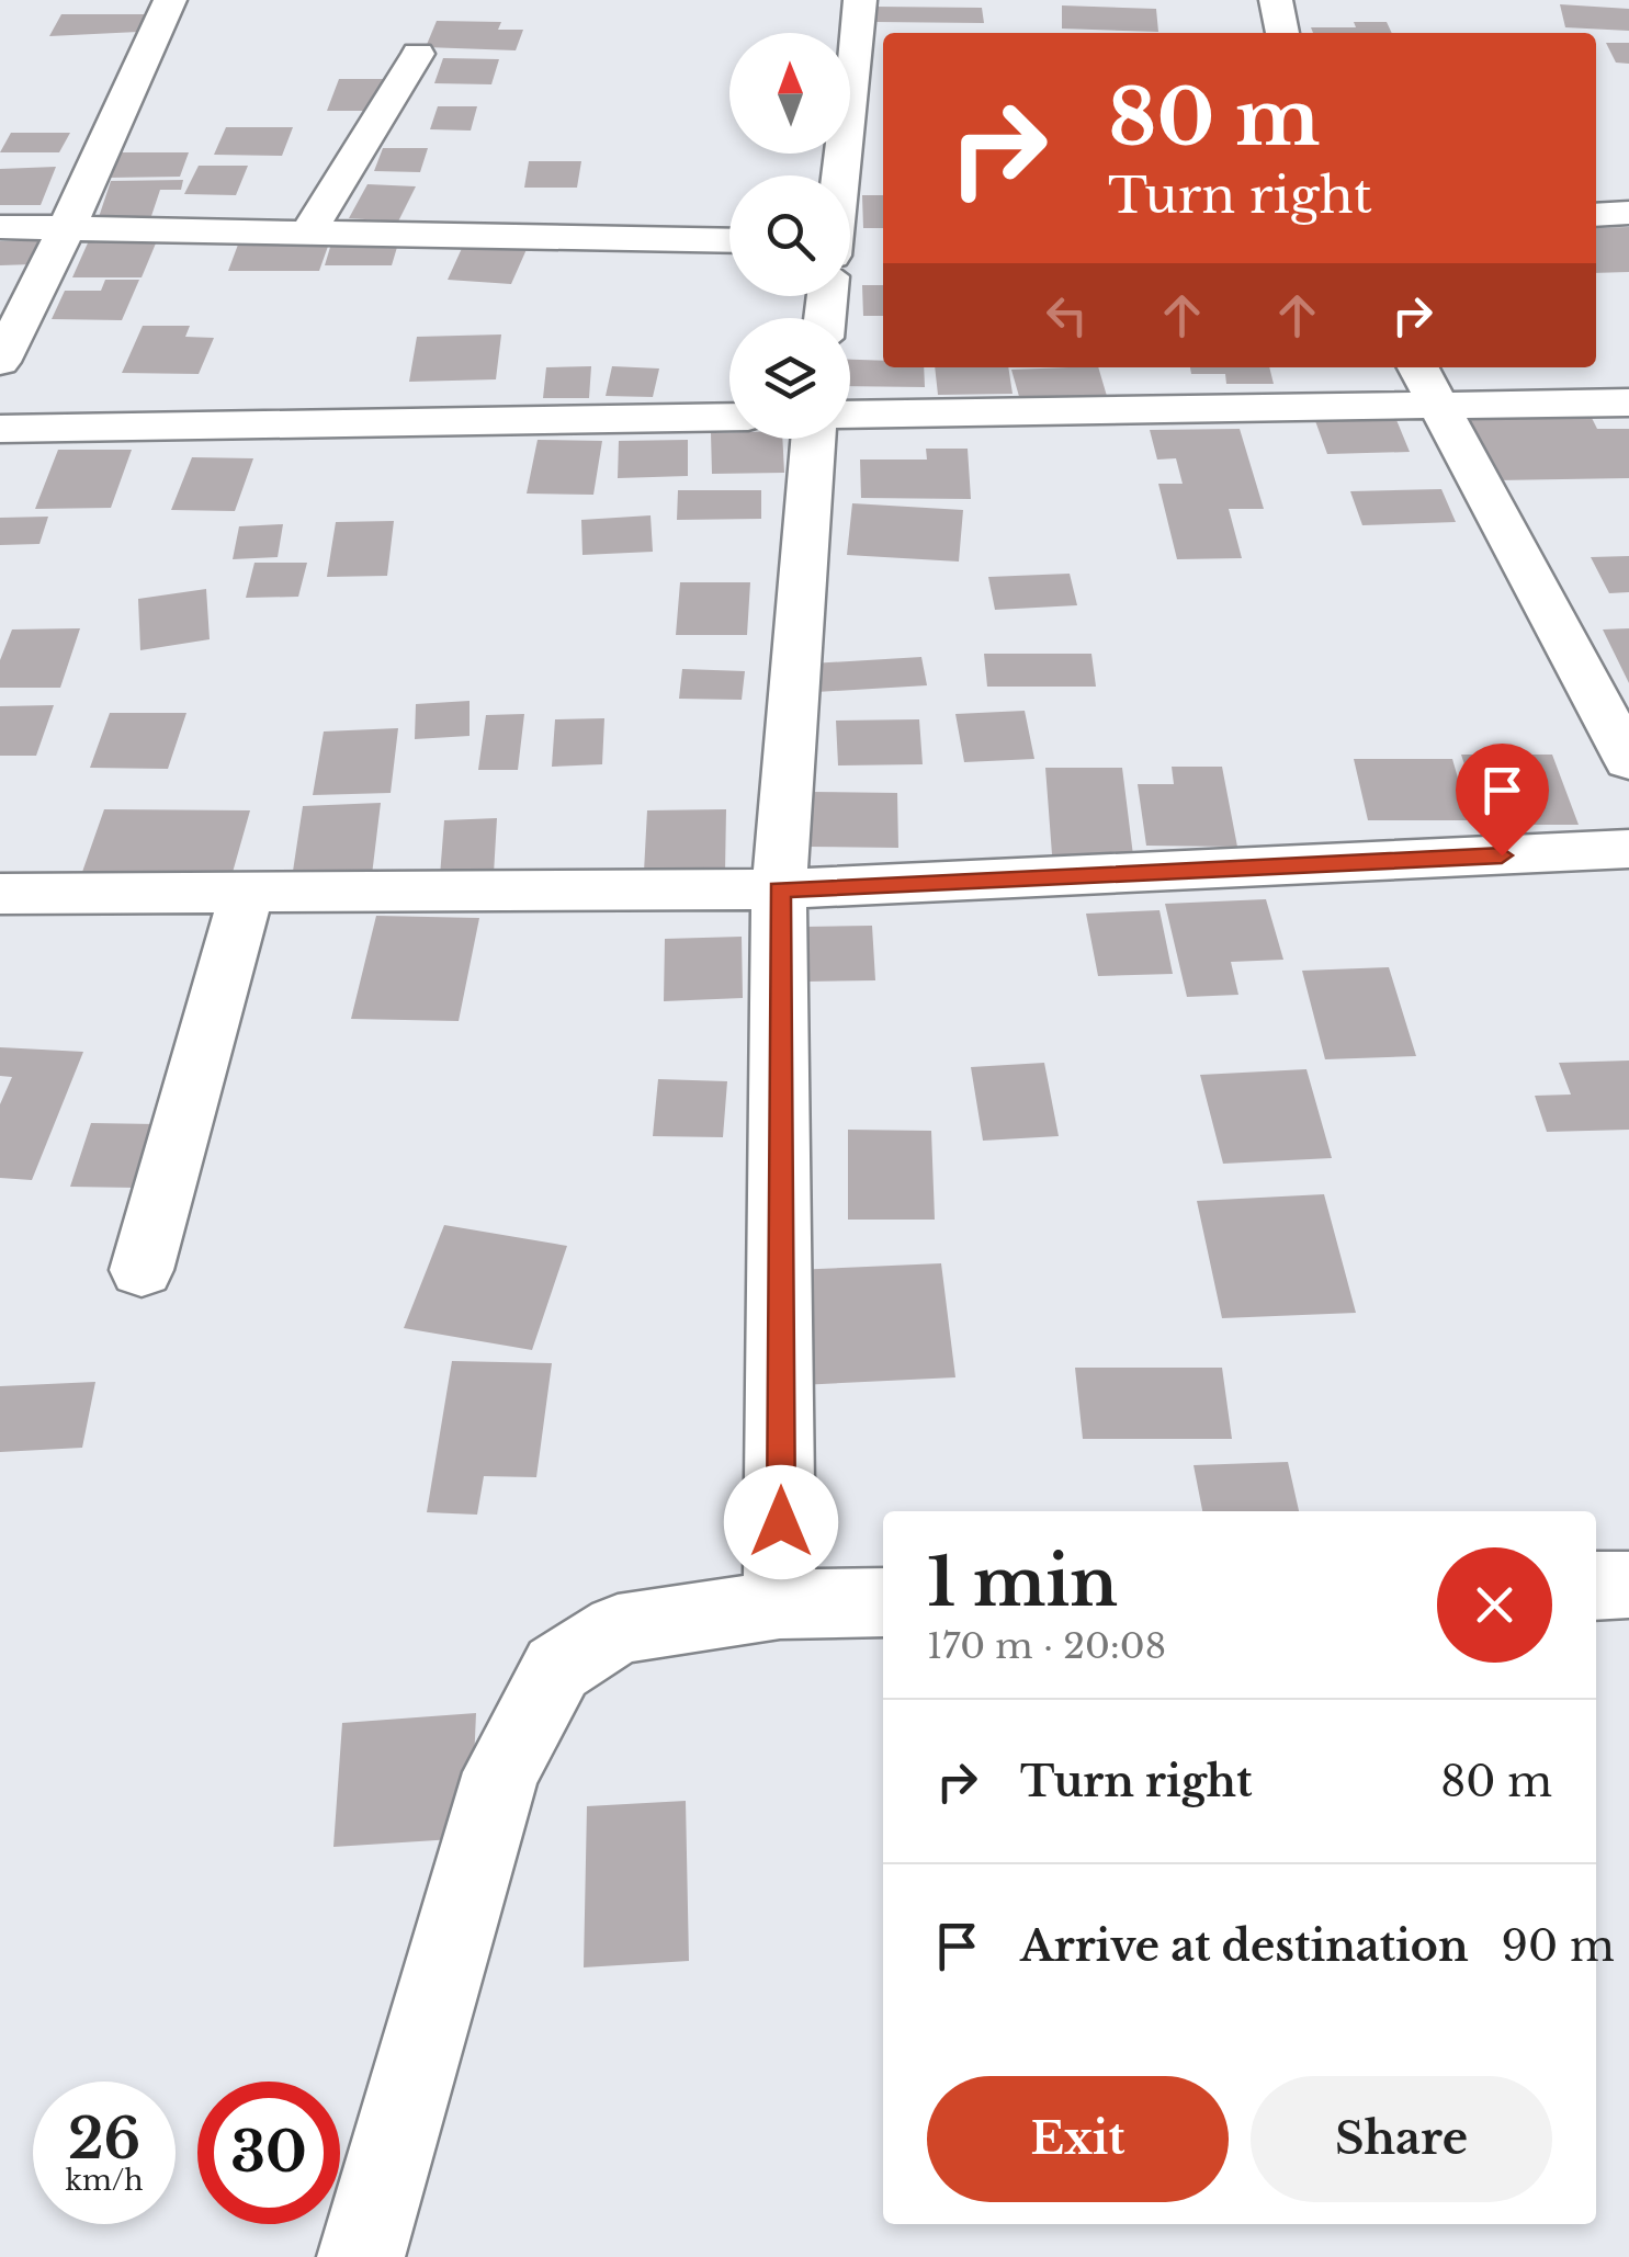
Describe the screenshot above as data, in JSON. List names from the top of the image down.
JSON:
{
  "north": "top",
  "page": {
    "turn": ["80 m", "Turn right"],
    "heading": ["1 min", "170 m · 20:08"],
    "list": [
      {
        "name": "Turn right",
        "value": "80 m"
      },
      {
        "name": "Arrive at destination",
        "value": "90 m"
      }
    ],
    "buttons": ["Exit", "Share"],
    "speed": "26 km/h",
    "limit": "30"
  }
}
